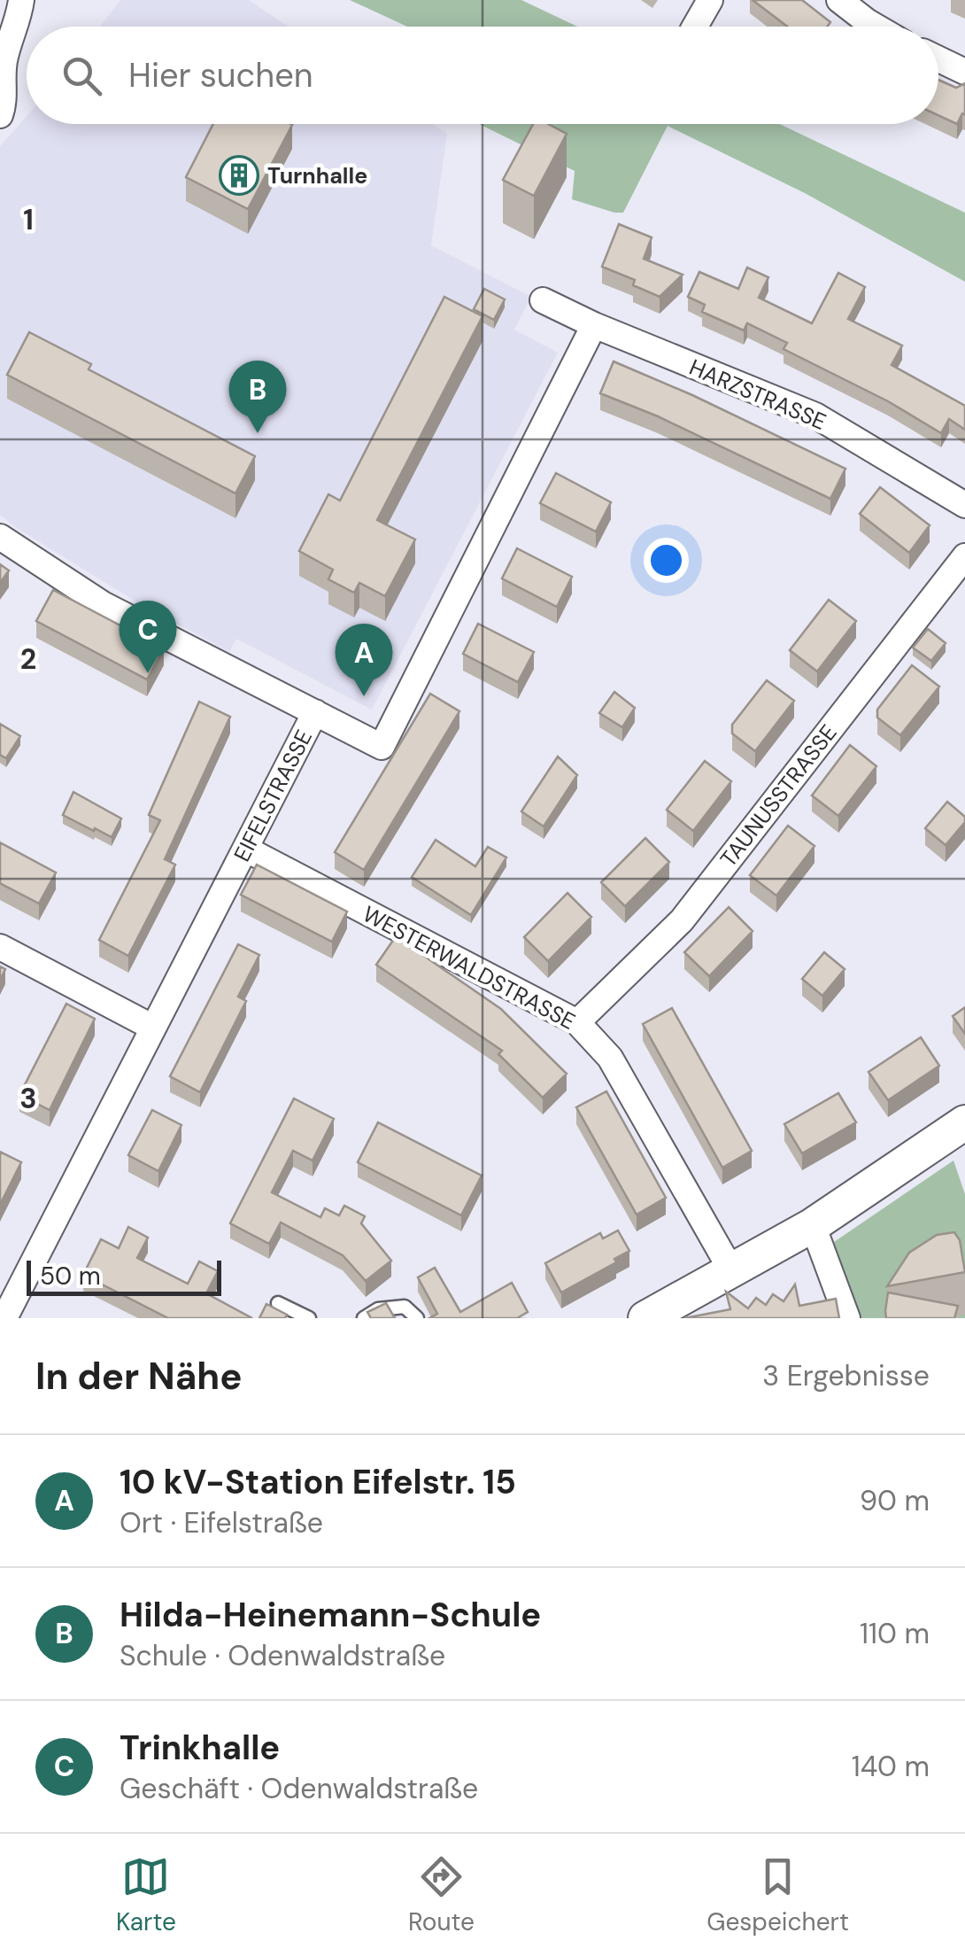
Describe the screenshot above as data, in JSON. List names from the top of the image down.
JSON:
{
  "streets": {
    "street": [
      "HARZSTRASSE",
      "EIFELSTRASSE",
      "TAUNUSSTRASSE",
      "WESTERWALDSTRASSE"
    ]
  },
  "crossings": [
    ["HARZSTRASSE", "EIFELSTRASSE"],
    ["EIFELSTRASSE", "WESTERWALDSTRASSE"],
    ["TAUNUSSTRASSE", "WESTERWALDSTRASSE"]
  ],
  "places": {
    "building": ["Turnhalle"]
  },
  "scale_bar": "50 m",
  "page": {
    "search": "Hier suchen",
    "pins": ["B", "C", "A"],
    "scale": "50 m",
    "heading": ["In der Nähe", "3 Ergebnisse"],
    "list": [
      {
        "mark": "A",
        "name": "10 kV-Station Eifelstr. 15",
        "note": "Ort · Eifelstraße",
        "value": "90 m"
      },
      {
        "mark": "B",
        "name": "Hilda-Heinemann-Schule",
        "note": "Schule · Odenwaldstraße",
        "value": "110 m"
      },
      {
        "mark": "C",
        "name": "Trinkhalle",
        "note": "Geschäft · Odenwaldstraße",
        "value": "140 m"
      }
    ],
    "nav": ["Karte", "Route", "Gespeichert"]
  },
  "grid": {
    "rows": ["1", "2", "3"]
  }
}
